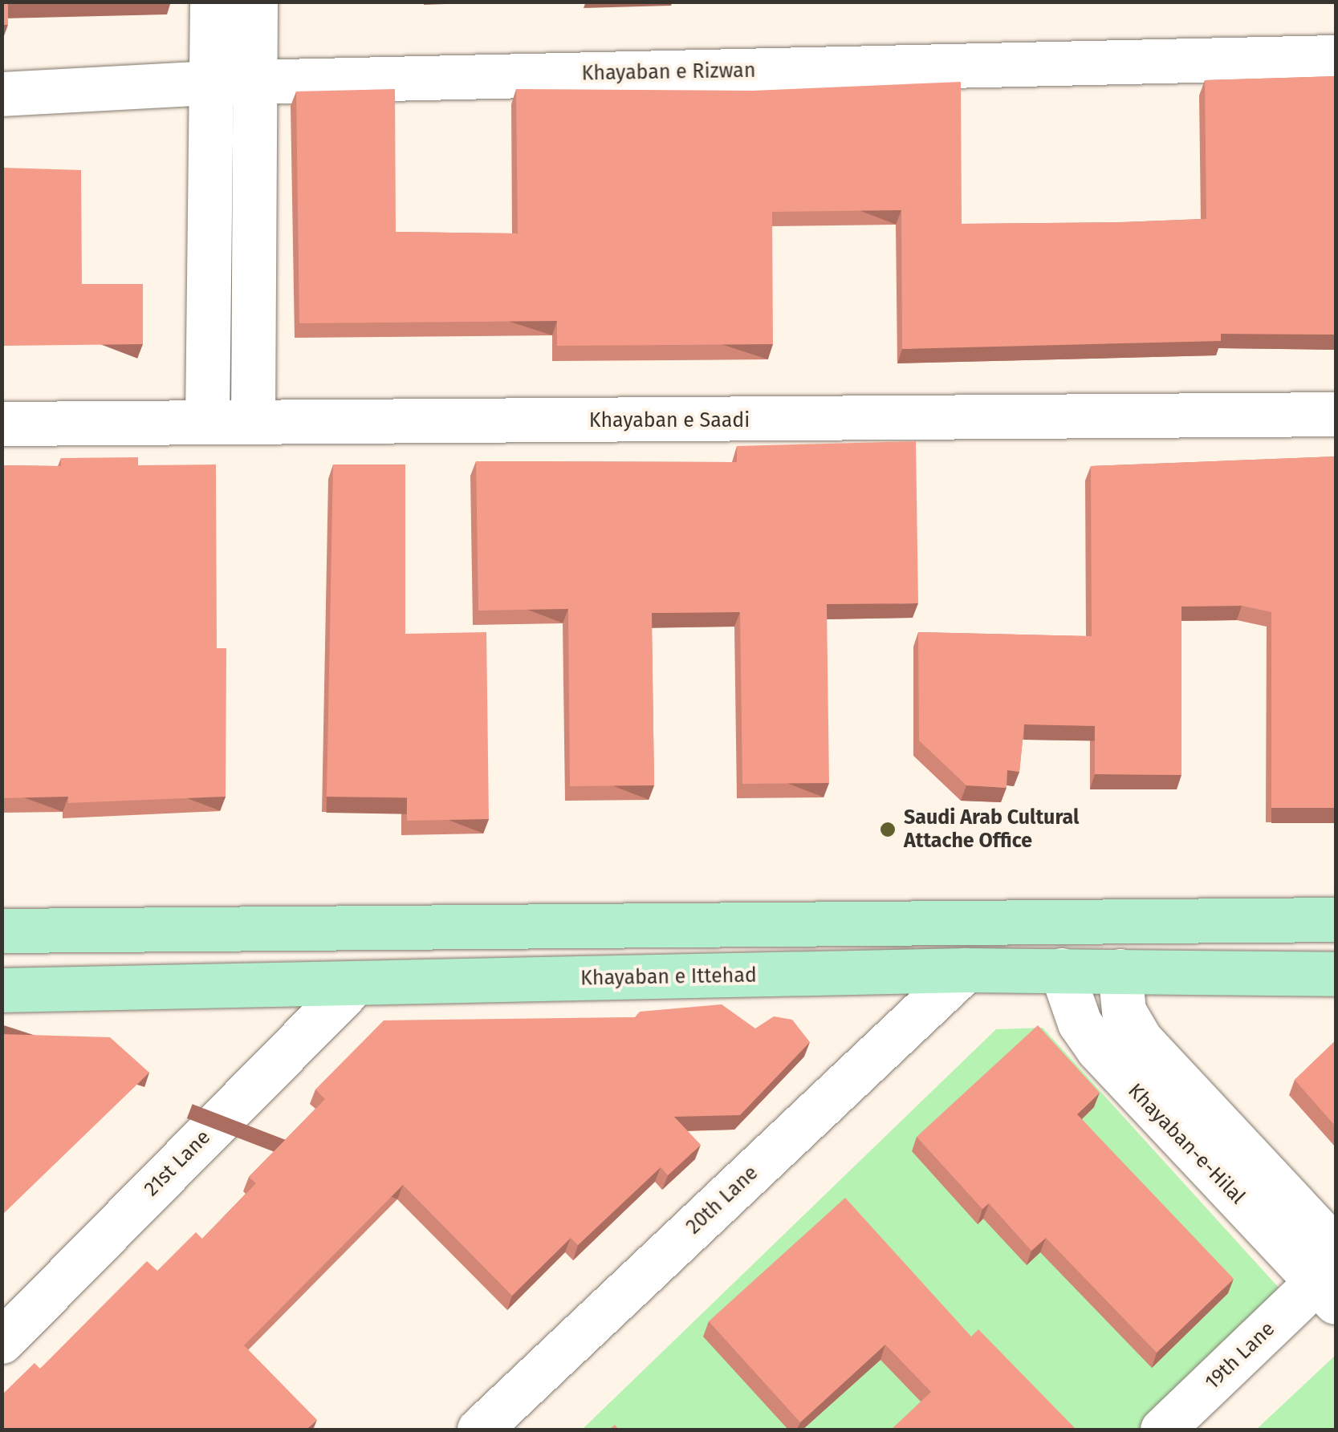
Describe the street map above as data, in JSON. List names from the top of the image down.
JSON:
{
  "streets": {
    "main road": ["Khayaban e Ittehad"],
    "street": [
      "Khayaban e Rizwan",
      "Khayaban e Saadi",
      "Khayaban-e-Hilal",
      "21st Lane",
      "20th Lane",
      "19th Lane"
    ]
  },
  "crossings": [
    ["Khayaban e Ittehad", "Khayaban-e-Hilal"],
    ["Khayaban e Ittehad", "21st Lane"],
    ["Khayaban e Ittehad", "20th Lane"],
    ["Khayaban-e-Hilal", "19th Lane"]
  ],
  "places": ["Saudi Arab Cultural Attache Office"]
}
